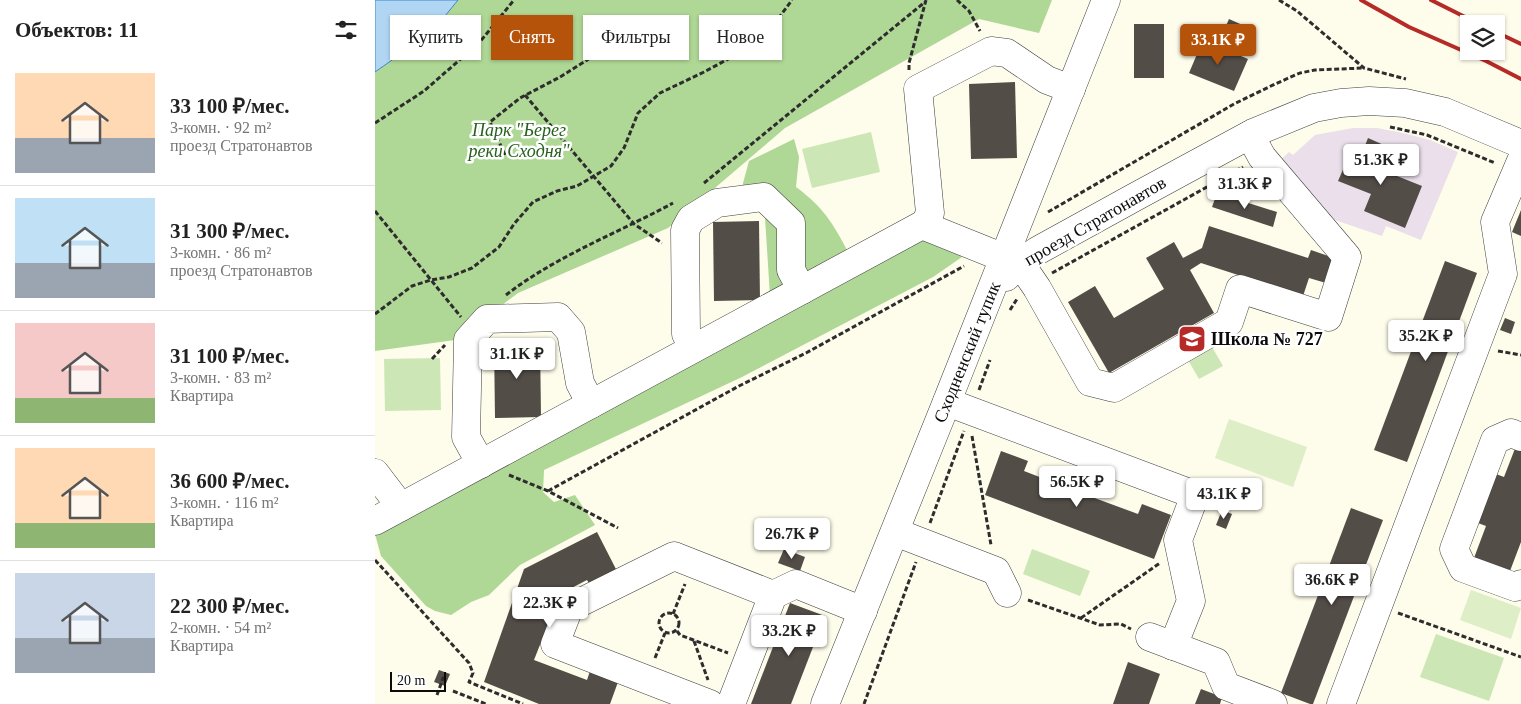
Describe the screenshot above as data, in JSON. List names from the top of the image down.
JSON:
{
  "streets": {
    "street": ["проезд Стратонавтов", "Сходненский тупик"]
  },
  "crossings": [
    ["проезд Стратонавтов", "Сходненский тупик"]
  ],
  "parks": ["Парк \"Берег реки Сходня\""],
  "places": {
    "school or university": ["Школа № 727"]
  },
  "scale_bar": "20 m",
  "page": {
    "heading": "Объектов: 11",
    "chip": [
      "Купить",
      "Снять",
      "Фильтры",
      "Новое"
    ],
    "price": [
      "33.1K ₽",
      "51.3K ₽",
      "31.3K ₽",
      "35.2K ₽",
      "31.1K ₽",
      "56.5K ₽",
      "43.1K ₽",
      "26.7K ₽",
      "36.6K ₽",
      "22.3K ₽",
      "33.2K ₽"
    ],
    "list": [
      {
        "name": "33 100 ₽/мес.",
        "note": "3-комн. · 92 m² · проезд Стратонавтов"
      },
      {
        "name": "31 300 ₽/мес.",
        "note": "3-комн. · 86 m² · проезд Стратонавтов"
      },
      {
        "name": "31 100 ₽/мес.",
        "note": "3-комн. · 83 m² · Квартира"
      },
      {
        "name": "36 600 ₽/мес.",
        "note": "3-комн. · 116 m² · Квартира"
      },
      {
        "name": "22 300 ₽/мес.",
        "note": "2-комн. · 54 m² · Квартира"
      }
    ],
    "scale": "20 m"
  }
}
